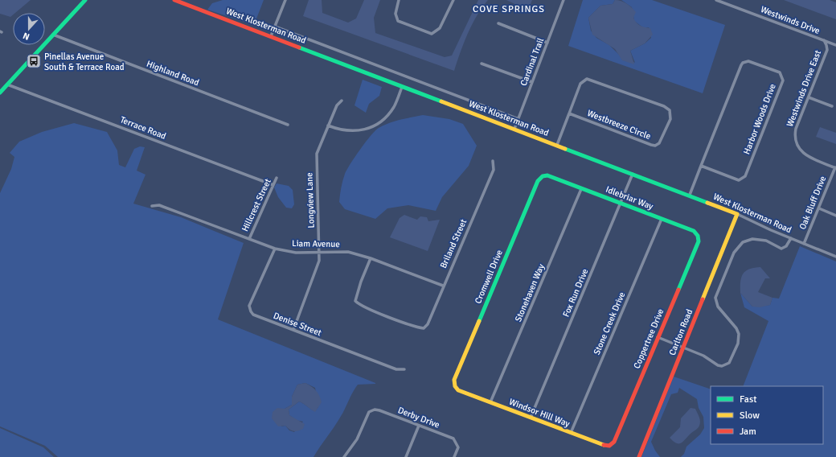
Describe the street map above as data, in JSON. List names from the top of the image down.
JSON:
{
  "streets": {
    "street": [
      "Westwinds Drive",
      "West Klosterman Road",
      "Cardinal Trail",
      "Highland Road",
      "Westwinds Drive East",
      "Harbor Woods Drive",
      "Westbreeze Circle",
      "Terrace Road",
      "Idlebriar Way",
      "Longview Lane",
      "Oak Bluff Drive",
      "Hillcrest Street",
      "Liam Avenue",
      "Briland Street",
      "Cromwell Drive",
      "Stonehaven Way",
      "Fox Run Drive",
      "Stone Creek Drive",
      "Denise Street",
      "Carlton Road",
      "Coppertree Drive",
      "Windsor Hill Way",
      "Derby Drive"
    ]
  },
  "crossings": [
    ["Westwinds Drive", "Westwinds Drive East"],
    ["West Klosterman Road", "Cardinal Trail"],
    ["West Klosterman Road", "Harbor Woods Drive"],
    ["West Klosterman Road", "Oak Bluff Drive"],
    ["West Klosterman Road", "Fox Run Drive"],
    ["West Klosterman Road", "Carlton Road"],
    ["Westwinds Drive East", "Oak Bluff Drive"],
    ["Terrace Road", "Hillcrest Street"],
    ["Idlebriar Way", "Cromwell Drive"],
    ["Idlebriar Way", "Stonehaven Way"],
    ["Idlebriar Way", "Fox Run Drive"],
    ["Idlebriar Way", "Stone Creek Drive"],
    ["Idlebriar Way", "Coppertree Drive"],
    ["Longview Lane", "Liam Avenue"],
    ["Longview Lane", "Denise Street"],
    ["Hillcrest Street", "Liam Avenue"],
    ["Liam Avenue", "Briland Street"],
    ["Liam Avenue", "Denise Street"],
    ["Cromwell Drive", "Windsor Hill Way"],
    ["Stonehaven Way", "Windsor Hill Way"],
    ["Fox Run Drive", "Windsor Hill Way"],
    ["Stone Creek Drive", "Windsor Hill Way"],
    ["Coppertree Drive", "Windsor Hill Way"]
  ],
  "districts": ["COVE SPRINGS"],
  "places": {
    "bus stop": ["Pinellas Avenue South & Terrace Road"]
  },
  "legend": ["Fast", "Slow", "Jam"],
  "north": "bottom"
}
